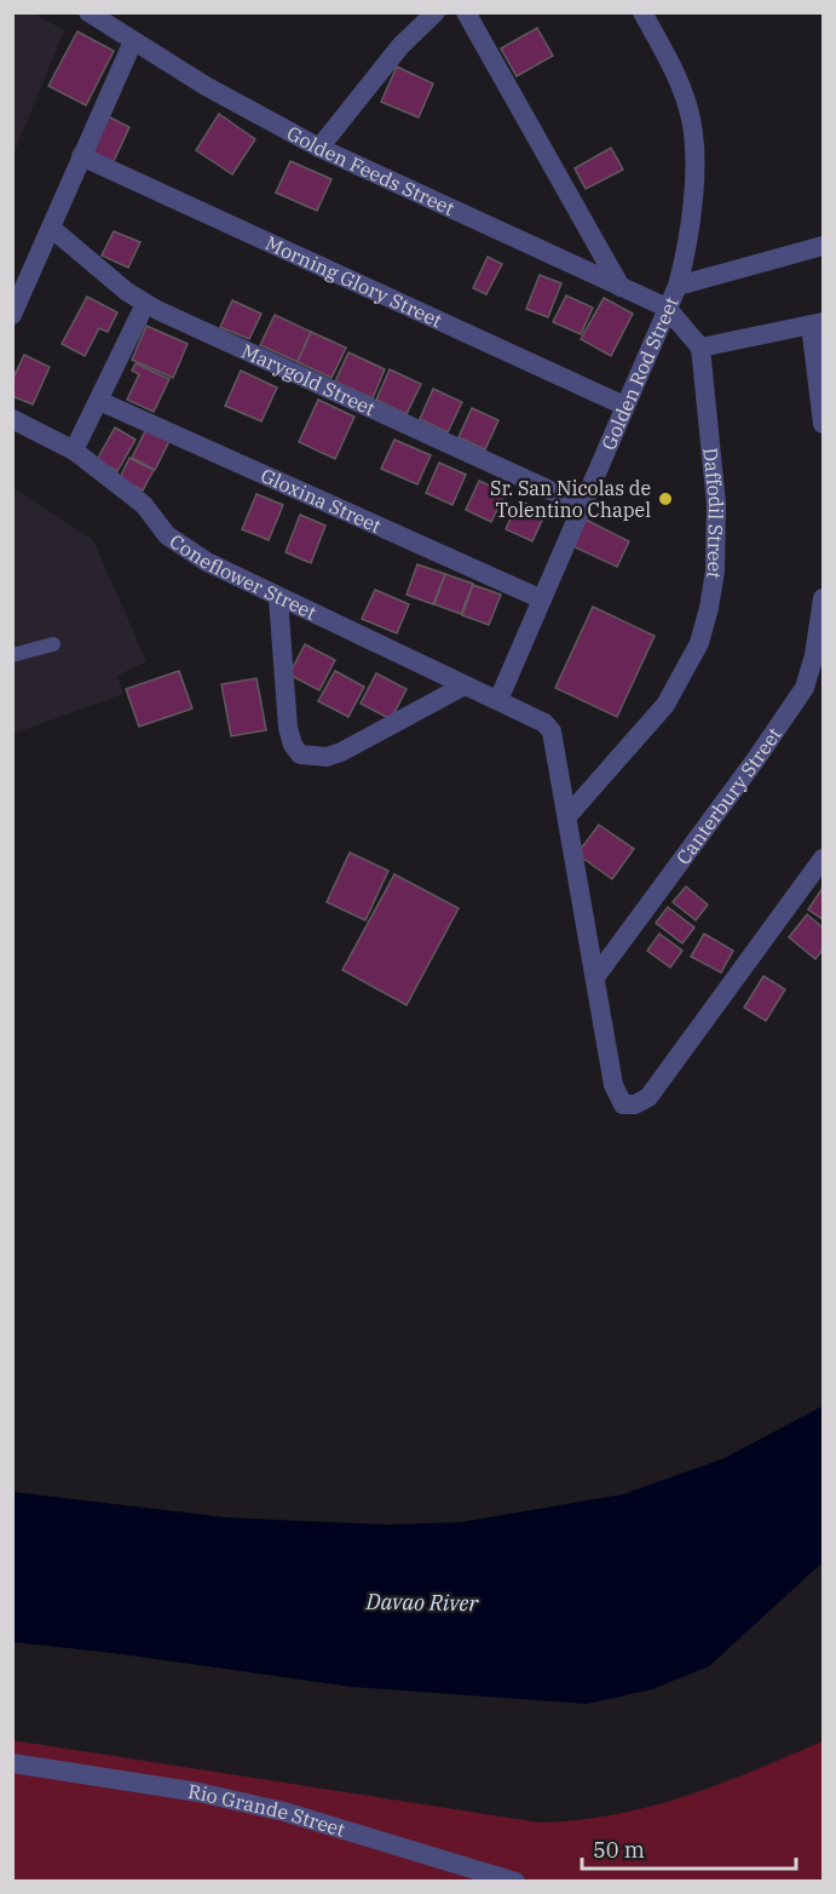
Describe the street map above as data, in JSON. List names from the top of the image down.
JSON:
{
  "streets": {
    "street": [
      "Golden Feeds Street",
      "Morning Glory Street",
      "Golden Rod Street",
      "Marygold Street",
      "Gloxina Street",
      "Daffodil Street",
      "Coneflower Street",
      "Canterbury Street",
      "Rio Grande Street"
    ]
  },
  "crossings": [
    ["Golden Feeds Street", "Golden Rod Street"],
    ["Morning Glory Street", "Golden Rod Street"],
    ["Golden Rod Street", "Marygold Street"],
    ["Golden Rod Street", "Gloxina Street"],
    ["Golden Rod Street", "Coneflower Street"],
    ["Daffodil Street", "Coneflower Street"],
    ["Coneflower Street", "Canterbury Street"]
  ],
  "water": ["Davao River"],
  "places": ["Sr. San Nicolas de Tolentino Chapel"],
  "scale_bar": "50 m"
}
